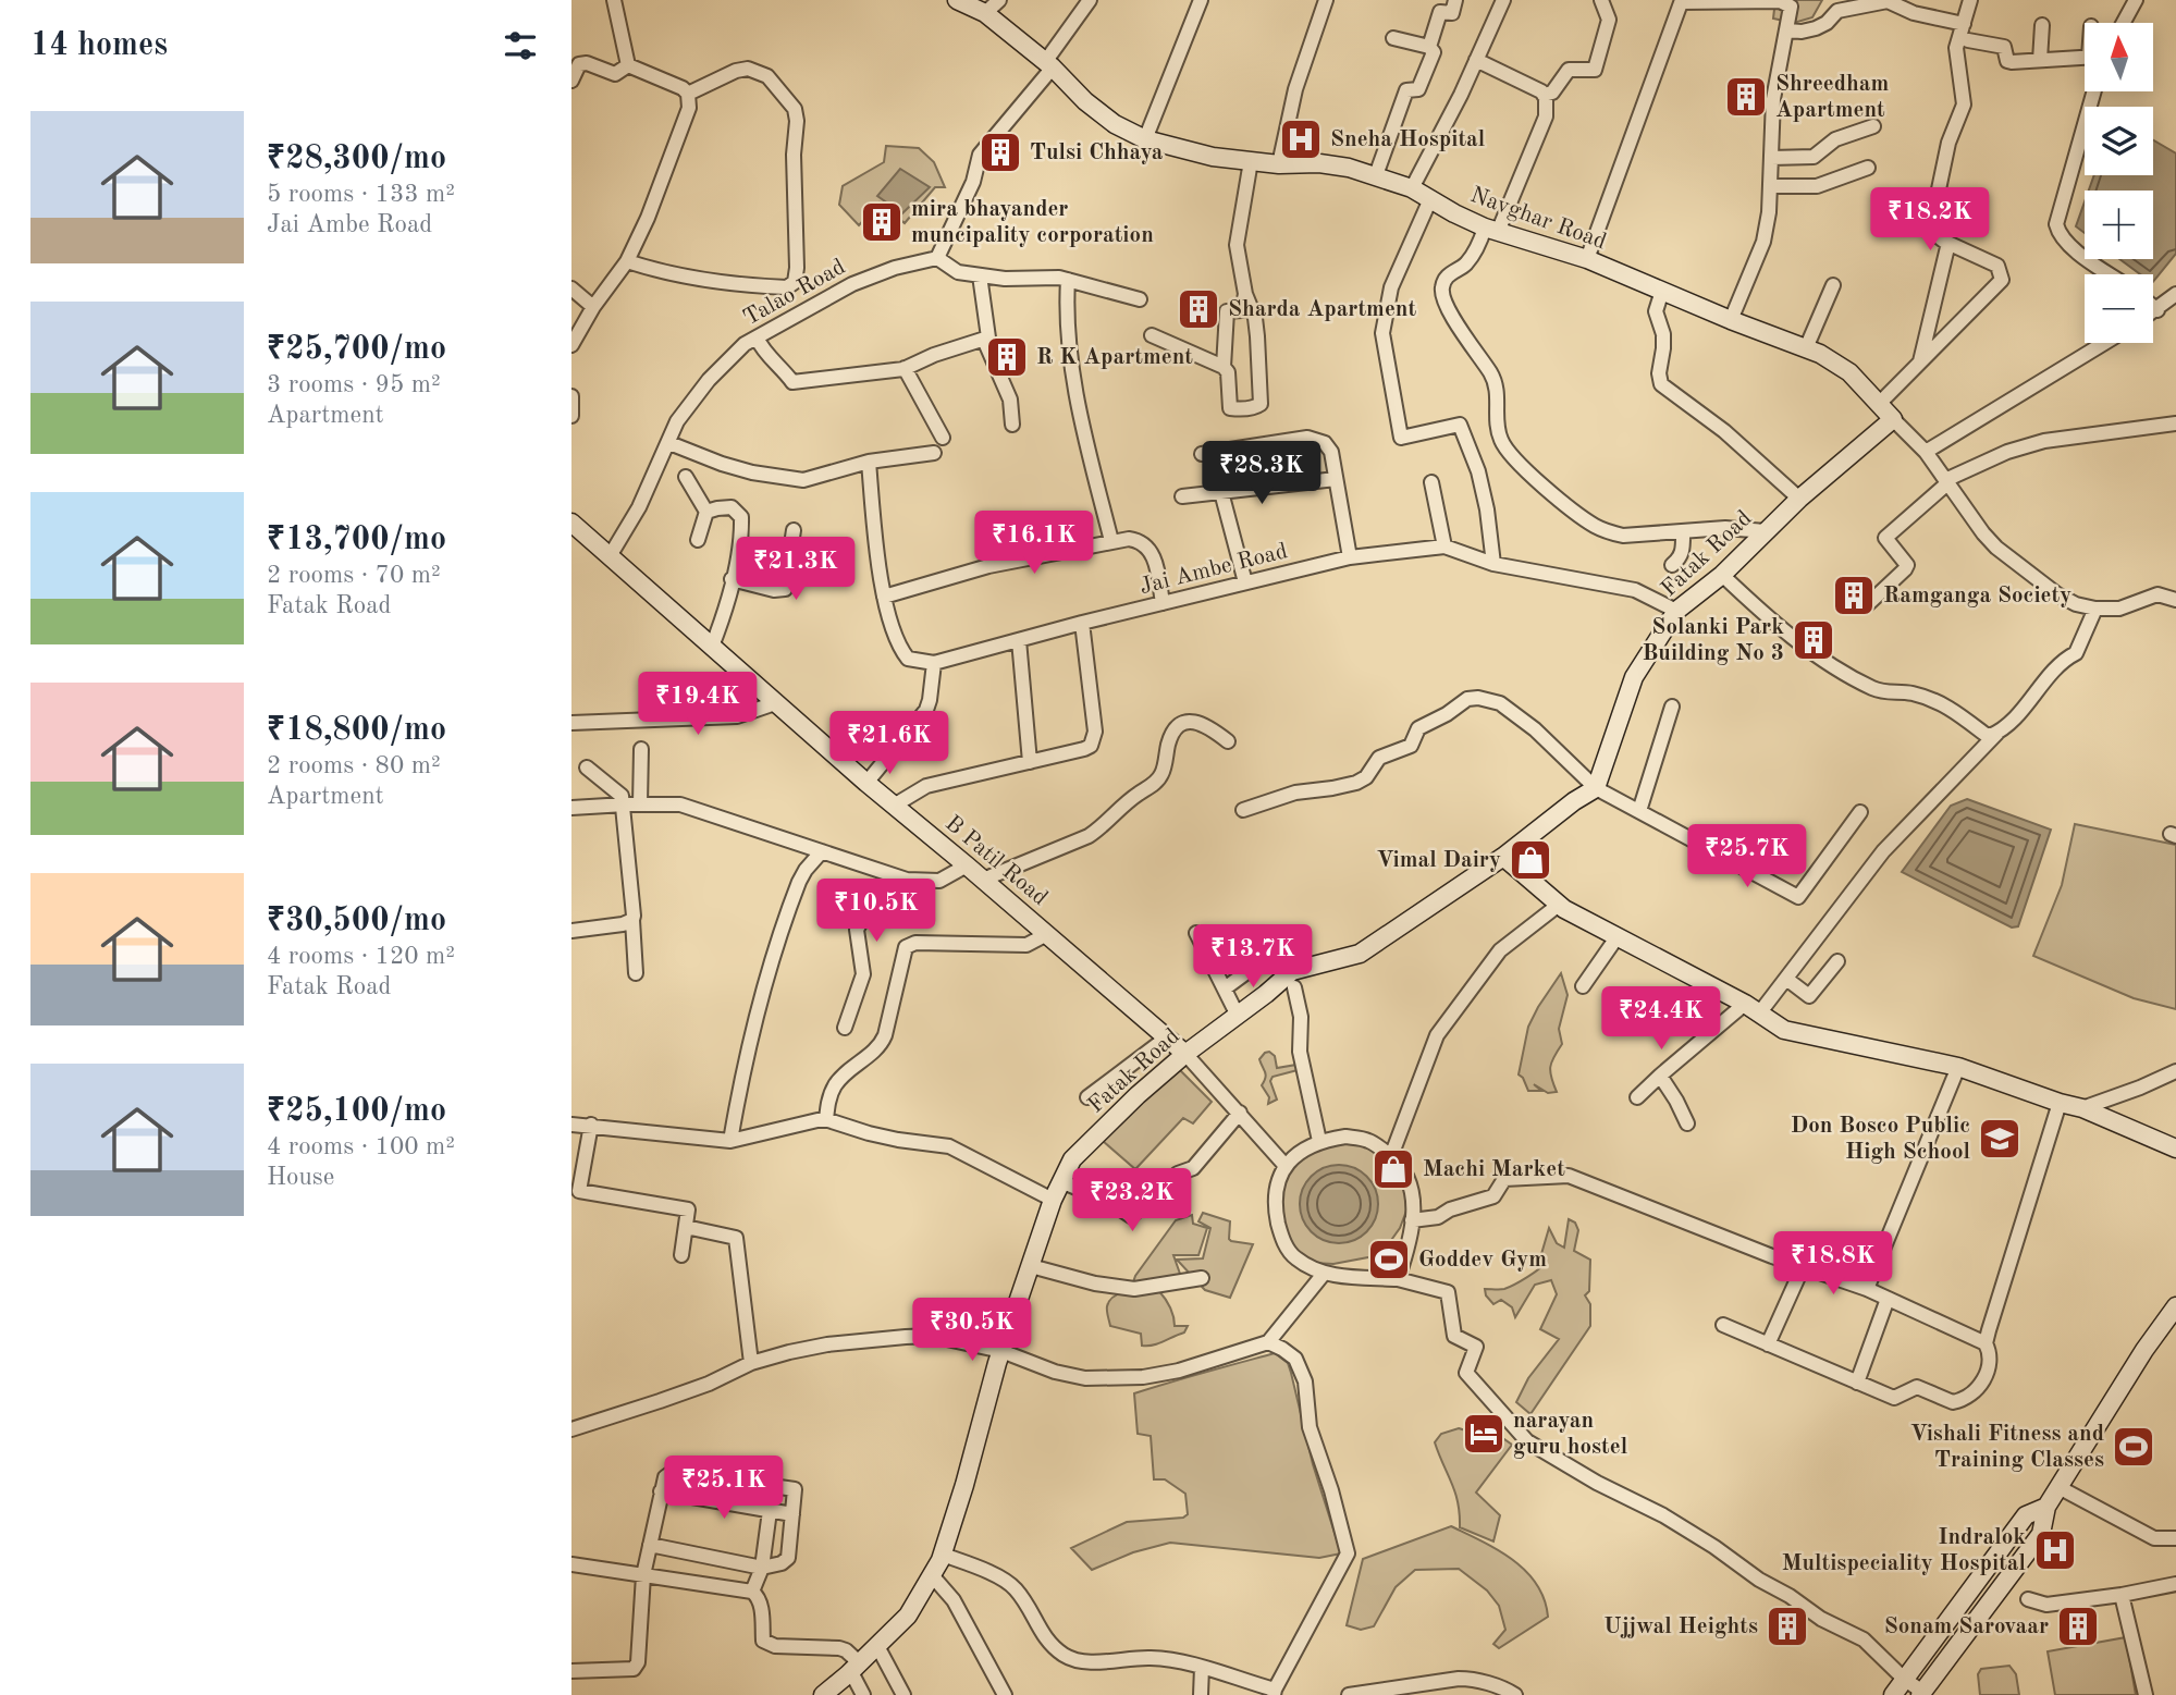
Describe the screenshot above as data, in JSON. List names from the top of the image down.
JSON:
{
  "streets": {
    "main road": ["Navghar Road", "Fatak Road", "B Patil Road"],
    "street": ["Talao Road", "Jai Ambe Road"]
  },
  "crossings": [
    ["Navghar Road", "Fatak Road"],
    ["Talao Road", "B Patil Road"],
    ["Fatak Road", "Jai Ambe Road"],
    ["Fatak Road", "B Patil Road"]
  ],
  "places": {
    "building": [
      "Shreedham Apartment",
      "Tulsi Chhaya",
      "mira bhayander muncipality corporation",
      "Sharda Apartment",
      "R K Apartment",
      "Ramganga Society",
      "Solanki Park Building No 3",
      "Ujjwal Heights",
      "Sonam Sarovaar"
    ],
    "hospital": ["Sneha Hospital", "Indralok Multispeciality Hospital"],
    "shop": ["Vimal Dairy", "Machi Market"],
    "school or university": ["Don Bosco Public High School"],
    "sports": ["Goddev Gym", "Vishali Fitness and Training Classes"],
    "hotel": ["narayan guru hostel"]
  },
  "north": "top",
  "page": {
    "heading": "14 homes",
    "map_buttons": ["+", "−"],
    "list": [
      {
        "name": "₹28,300/mo",
        "note": "5 rooms · 133 m² · Jai Ambe Road"
      },
      {
        "name": "₹25,700/mo",
        "note": "3 rooms · 95 m² · Apartment"
      },
      {
        "name": "₹13,700/mo",
        "note": "2 rooms · 70 m² · Fatak Road"
      },
      {
        "name": "₹18,800/mo",
        "note": "2 rooms · 80 m² · Apartment"
      },
      {
        "name": "₹30,500/mo",
        "note": "4 rooms · 120 m² · Fatak Road"
      },
      {
        "name": "₹25,100/mo",
        "note": "4 rooms · 100 m² · House"
      }
    ],
    "price": [
      "₹18.2K",
      "₹28.3K",
      "₹16.1K",
      "₹21.3K",
      "₹19.4K",
      "₹21.6K",
      "₹25.7K",
      "₹10.5K",
      "₹13.7K",
      "₹24.4K",
      "₹23.2K",
      "₹18.8K",
      "₹30.5K",
      "₹25.1K"
    ]
  }
}
